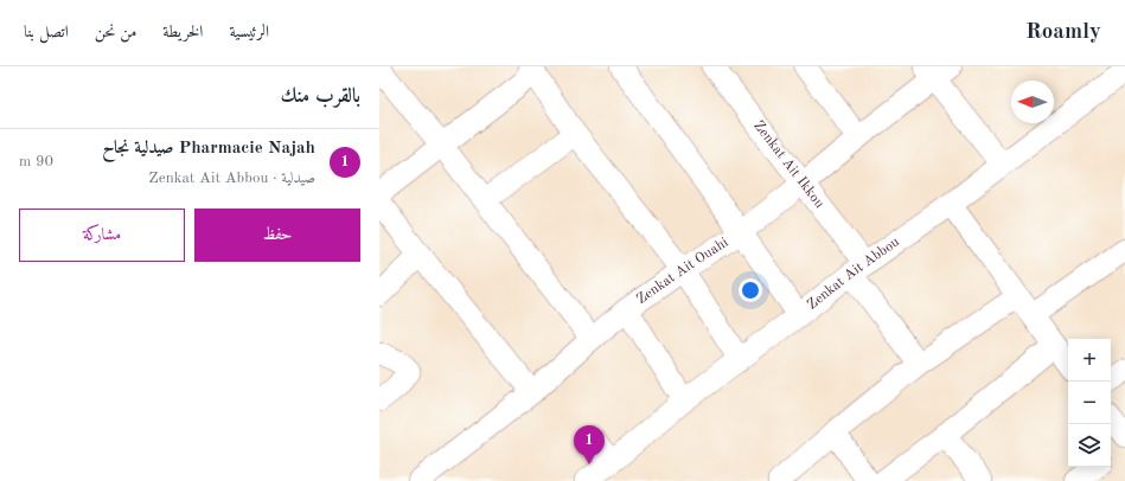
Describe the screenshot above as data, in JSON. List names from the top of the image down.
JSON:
{
  "streets": {
    "street": ["Zenkat Ait Ikkou", "Zenkat Ait Ouahi", "Zenkat Ait Abbou"]
  },
  "crossings": [
    ["Zenkat Ait Ikkou", "Zenkat Ait Ouahi"],
    ["Zenkat Ait Ikkou", "Zenkat Ait Abbou"]
  ],
  "north": "left",
  "page": {
    "header": "Roamly",
    "nav": [
      "الرئيسية",
      "الخريطة",
      "من نحن",
      "اتصل بنا"
    ],
    "heading": "بالقرب منك",
    "list": [
      {
        "mark": "1",
        "name": "Pharmacie Najah صيدلية نجاح",
        "note": "صيدلية · Zenkat Ait Abbou",
        "value": "90 m"
      }
    ],
    "buttons": ["حفظ", "مشاركة"],
    "map_buttons": ["+", "−"],
    "pins": "1"
  }
}
